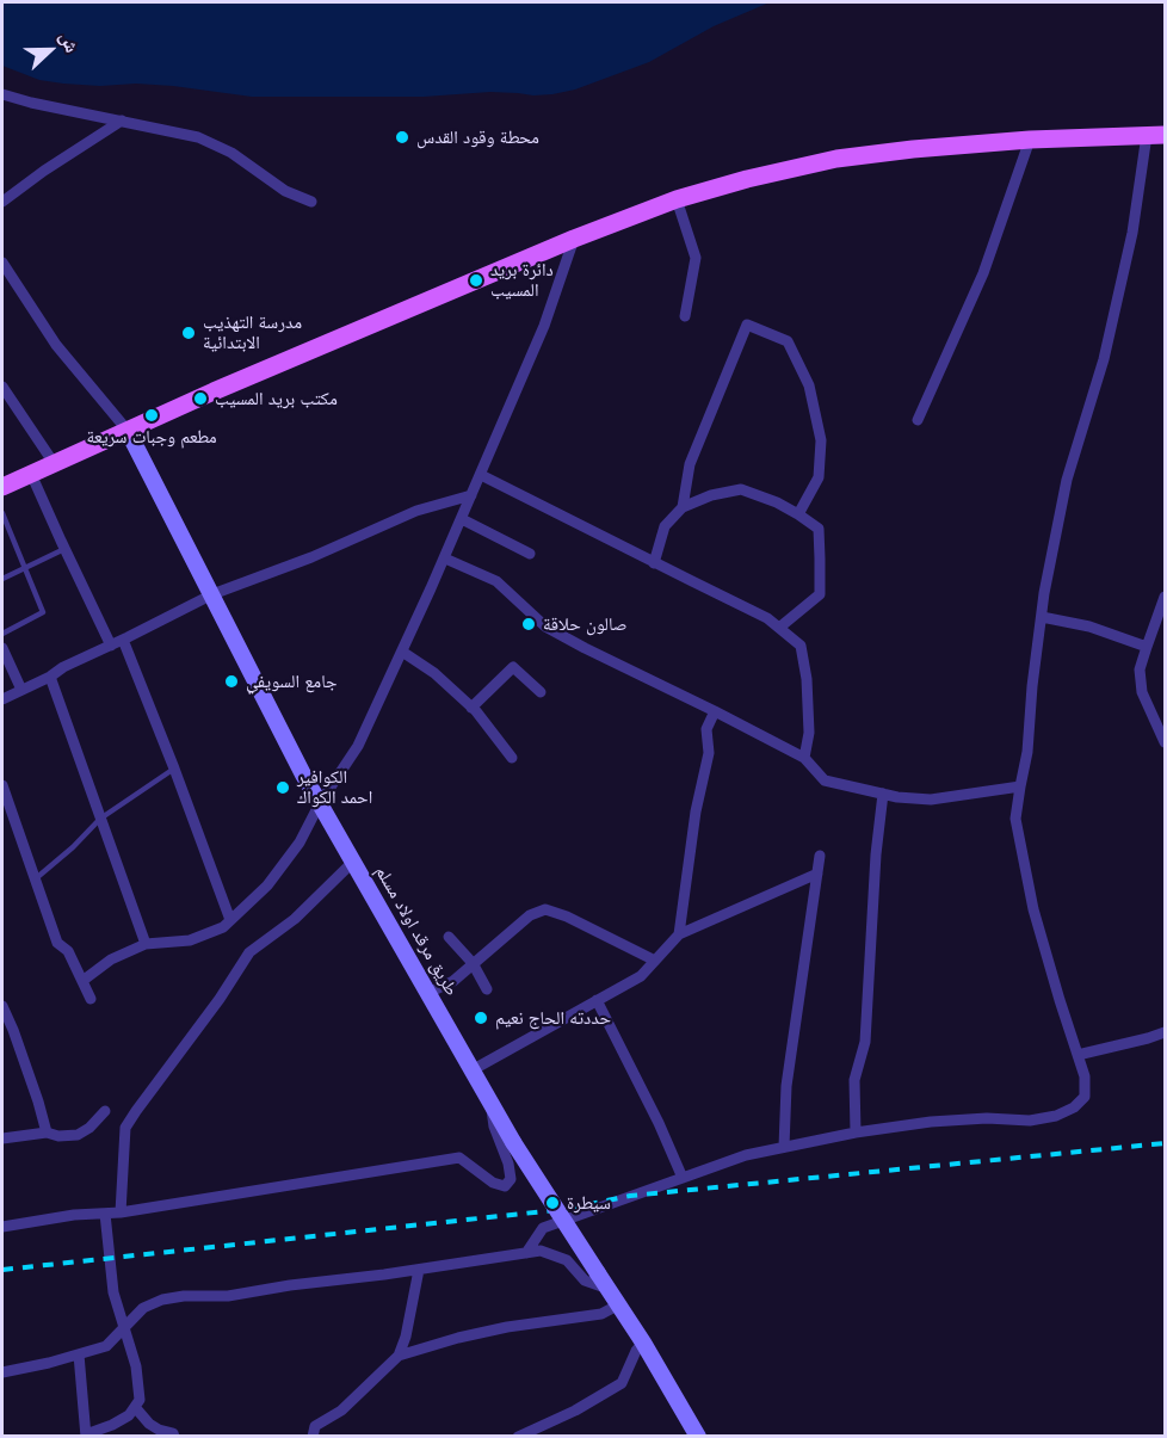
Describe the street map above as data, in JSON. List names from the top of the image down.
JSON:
{
  "streets": {
    "street": ["طريق مرقد اولاد مسلم"]
  },
  "places": [
    "محطة وقود القدس",
    "دائرة بريد المسيب",
    "مدرسة التهذيب الابتدائية",
    "مكتب بريد المسيب",
    "مطعم وجبات سريعة",
    "صالون حلاقة",
    "جامع السويفي",
    "الكوافير احمد الكواك",
    "حددته الحاج نعيم",
    "سيطرة"
  ],
  "north": "right"
}
